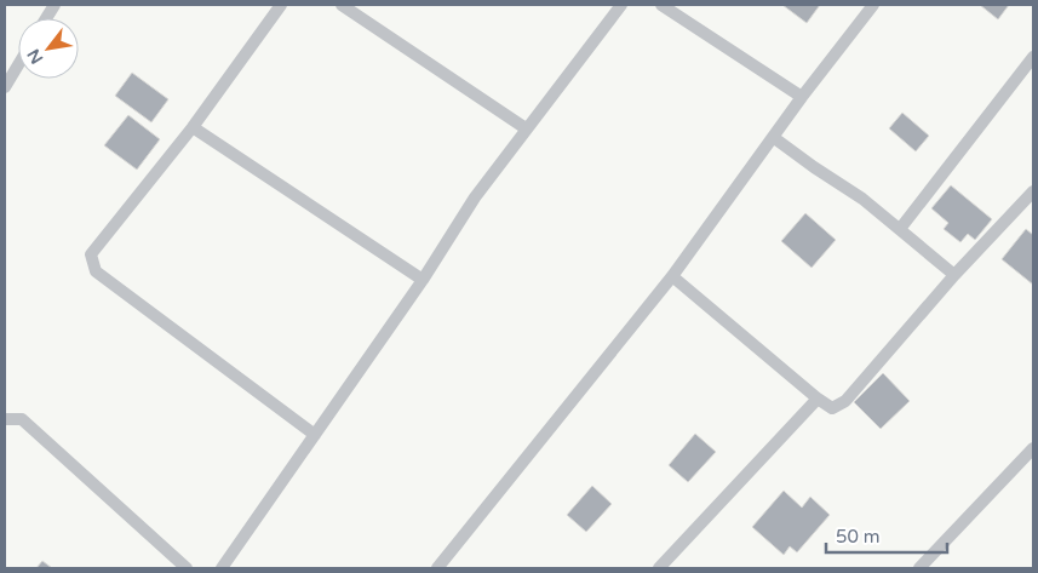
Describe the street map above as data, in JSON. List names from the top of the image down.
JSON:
{
  "scale_bar": "50 m",
  "north": "bottom left"
}
